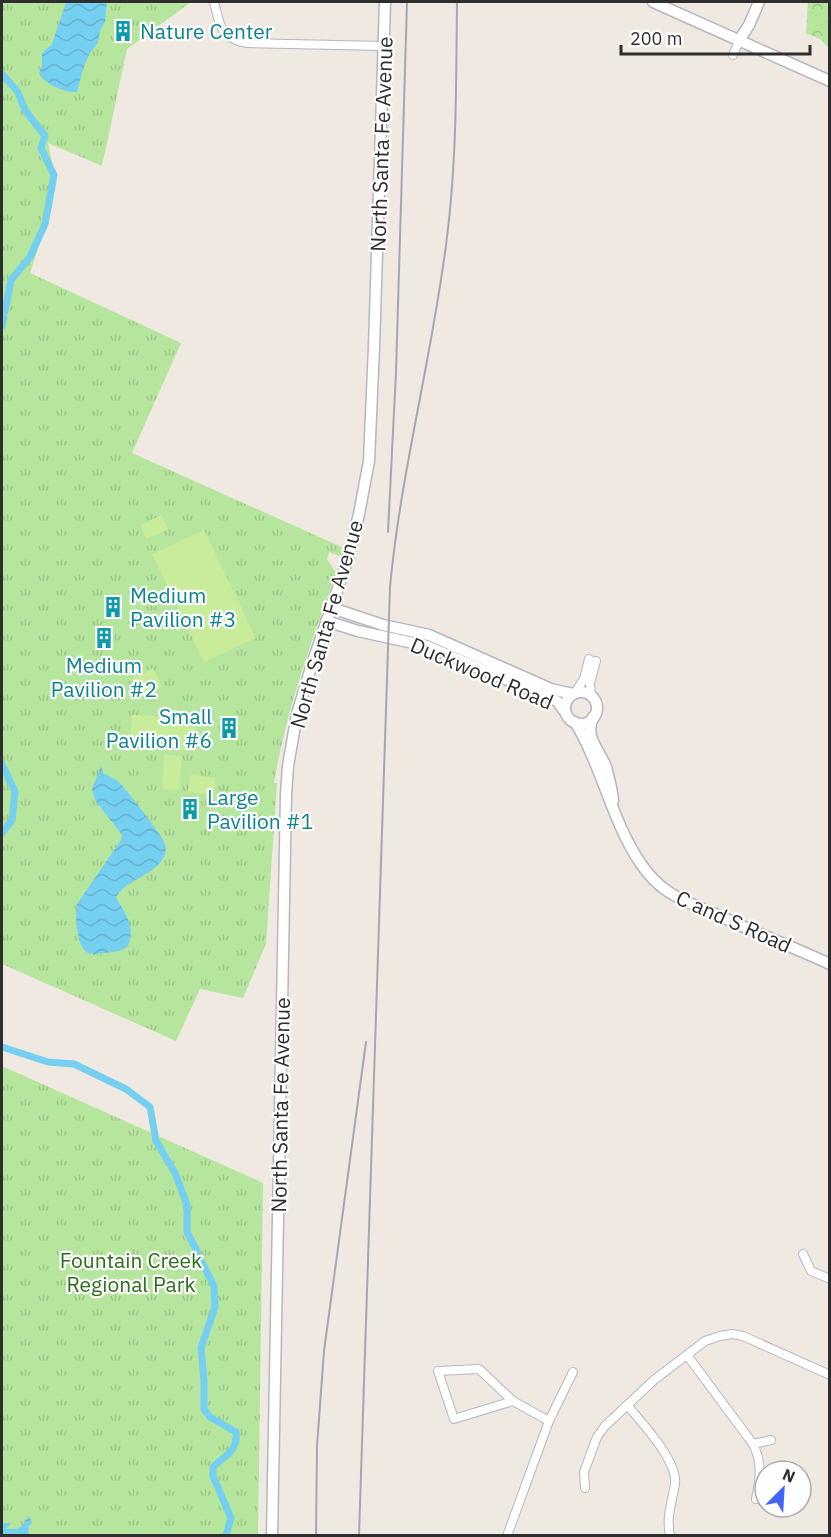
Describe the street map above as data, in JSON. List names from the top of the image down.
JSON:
{
  "streets": {
    "main road": ["North Santa Fe Avenue", "Duckwood Road", "C and S Road"]
  },
  "crossings": [
    ["North Santa Fe Avenue", "Duckwood Road"],
    ["Duckwood Road", "C and S Road"]
  ],
  "parks": ["Fountain Creek Regional Park"],
  "places": {
    "building": [
      "Nature Center",
      "Medium Pavilion #3",
      "Medium Pavilion #2",
      "Small Pavilion #6",
      "Large Pavilion #1"
    ]
  },
  "scale_bar": "200 m",
  "north": "top right"
}
